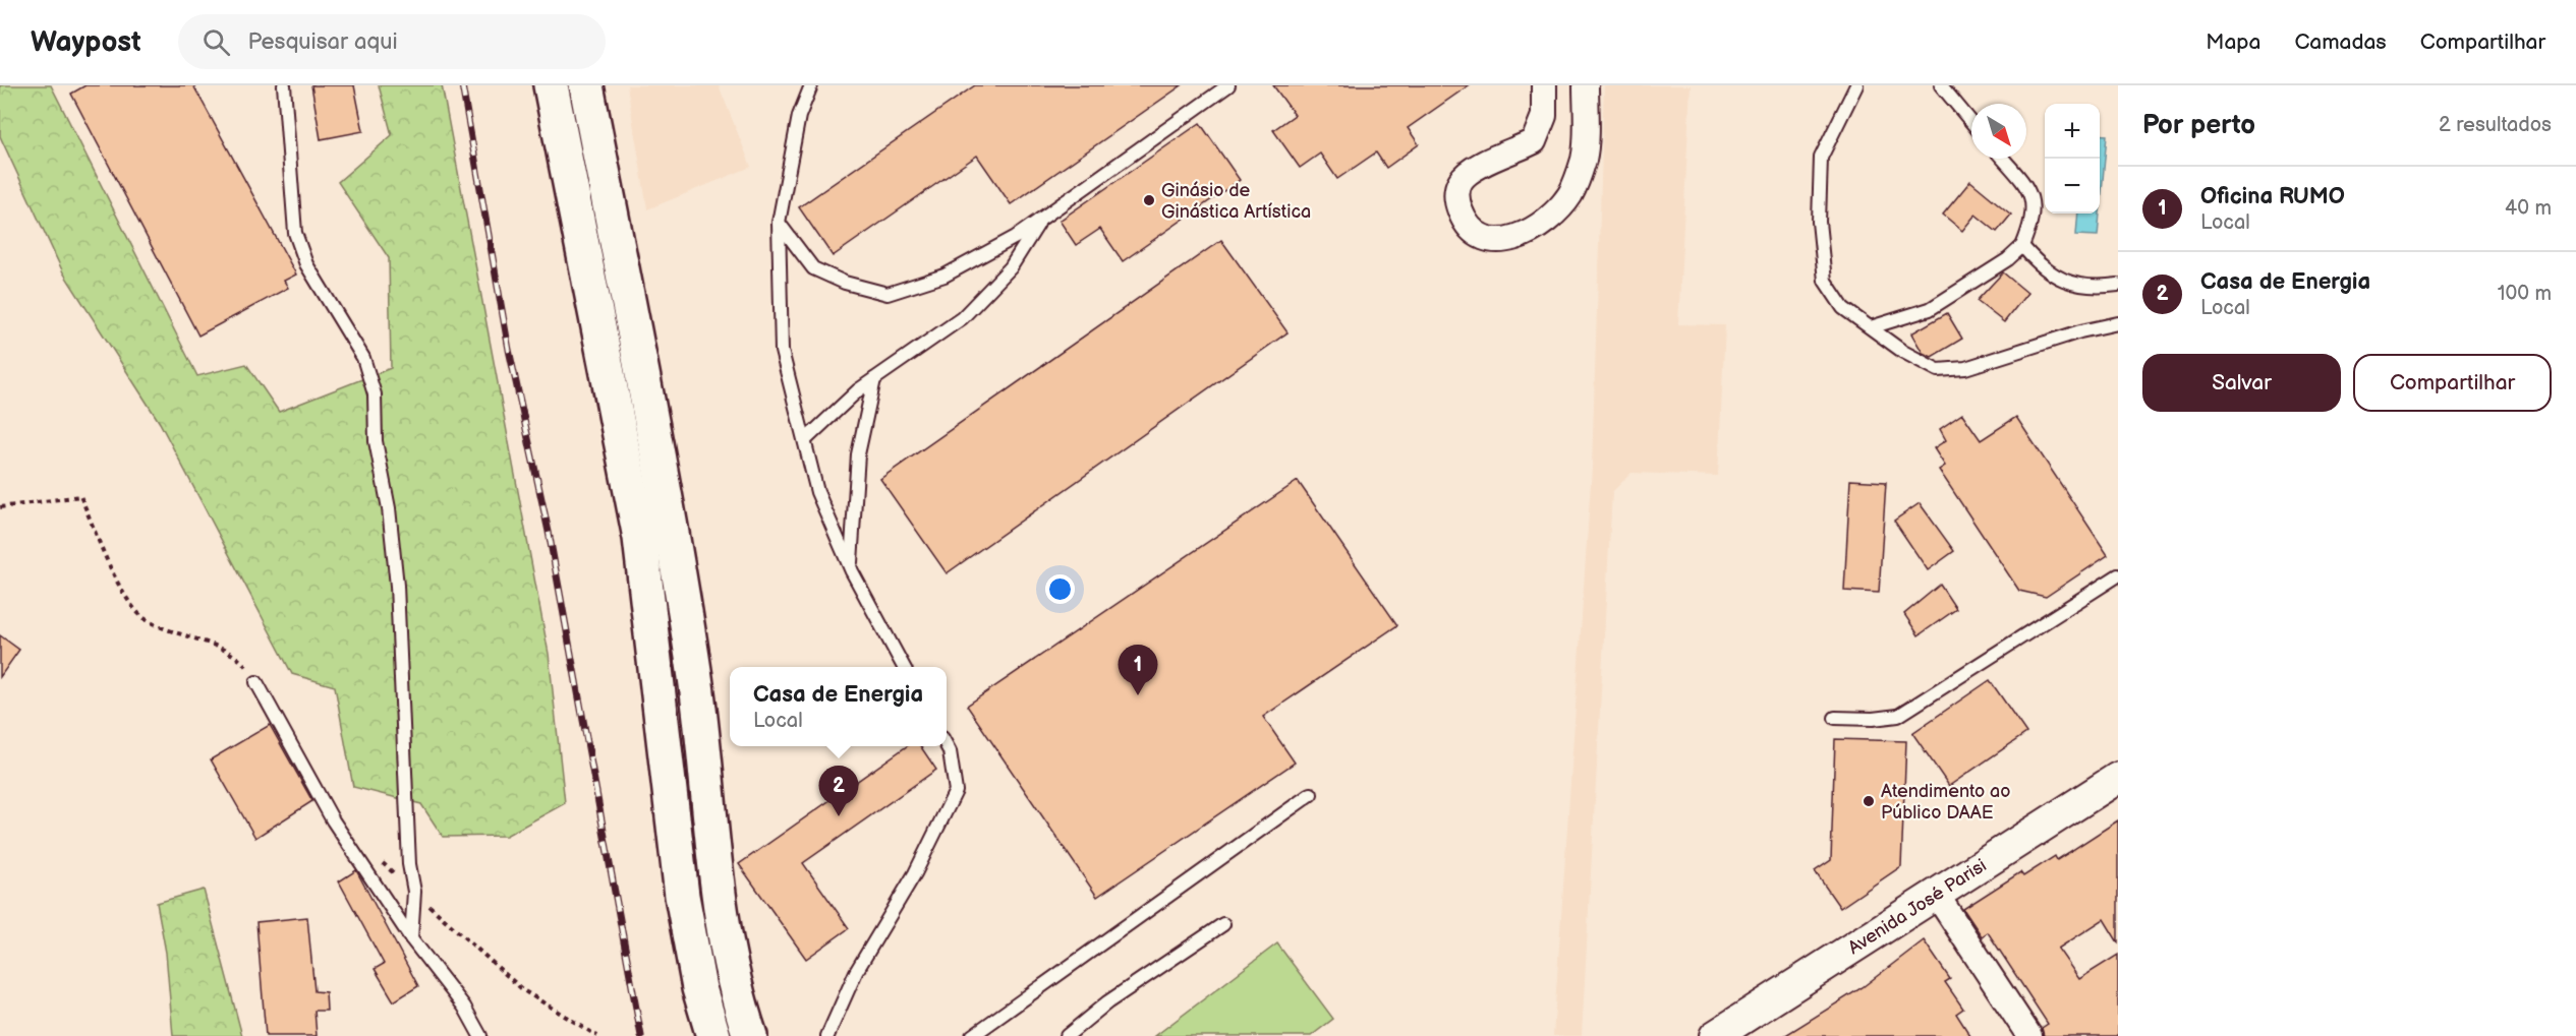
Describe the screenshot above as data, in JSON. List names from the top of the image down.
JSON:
{
  "streets": {
    "street": ["Avenida José Parisi"]
  },
  "places": ["Ginásio de Ginástica Artística", "Atendimento ao Público DAAE"],
  "north": "bottom right",
  "page": {
    "header": "Waypost",
    "search": "Pesquisar aqui",
    "nav": ["Mapa", "Camadas", "Compartilhar"],
    "heading": ["Por perto", "2 resultados"],
    "map_buttons": ["+", "−"],
    "list": [
      {
        "mark": "1",
        "name": "Oficina RUMO",
        "note": "Local",
        "value": "40 m"
      },
      {
        "mark": "2",
        "name": "Casa de Energia",
        "note": "Local",
        "value": "100 m"
      }
    ],
    "buttons": ["Salvar", "Compartilhar"],
    "pins": ["1", "2"],
    "popup": ["Casa de Energia", "Local"]
  }
}
